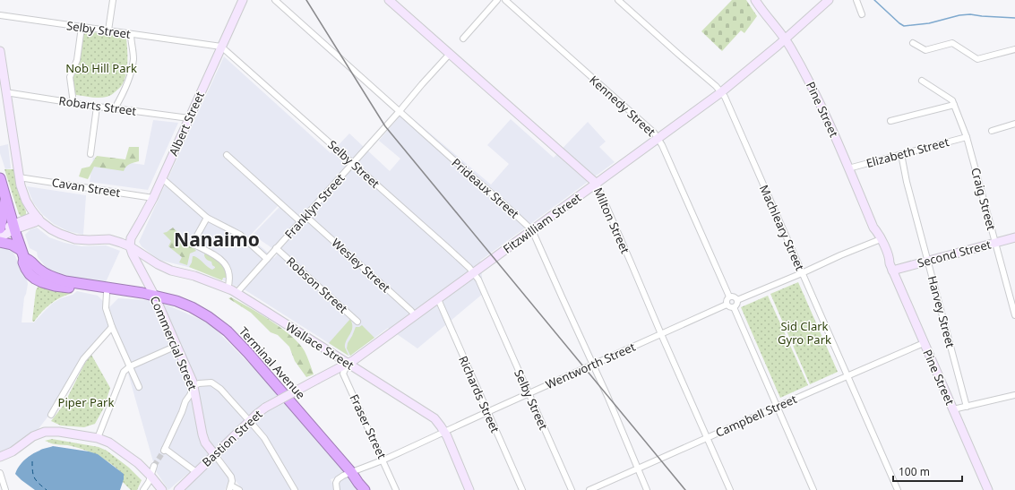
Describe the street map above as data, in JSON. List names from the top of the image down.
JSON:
{
  "streets": {
    "highway": ["Terminal Avenue"],
    "street": [
      "Selby Street",
      "Robarts Street",
      "Kennedy Street",
      "Pine Street",
      "Albert Street",
      "Elizabeth Street",
      "Cavan Street",
      "Prideaux Street",
      "Craig Street",
      "Franklyn Street",
      "Milton Street",
      "Fitzwilliam Street",
      "Machleary Street",
      "Second Street",
      "Wesley Street",
      "Robson Street",
      "Harvey Street",
      "Commercial Street",
      "Wallace Street",
      "Wentworth Street",
      "Richards Street",
      "Campbell Street",
      "Fraser Street",
      "Bastion Street"
    ]
  },
  "crossings": [
    ["Selby Street", "Albert Street"],
    ["Selby Street", "Franklyn Street"],
    ["Selby Street", "Fitzwilliam Street"],
    ["Selby Street", "Wentworth Street"],
    ["Robarts Street", "Albert Street"],
    ["Robarts Street", "Wallace Street"],
    ["Kennedy Street", "Fitzwilliam Street"],
    ["Kennedy Street", "Wentworth Street"],
    ["Pine Street", "Elizabeth Street"],
    ["Pine Street", "Fitzwilliam Street"],
    ["Pine Street", "Second Street"],
    ["Pine Street", "Campbell Street"],
    ["Albert Street", "Cavan Street"],
    ["Albert Street", "Commercial Street"],
    ["Albert Street", "Wallace Street"],
    ["Elizabeth Street", "Craig Street"],
    ["Elizabeth Street", "Harvey Street"],
    ["Cavan Street", "Wallace Street"],
    ["Prideaux Street", "Franklyn Street"],
    ["Prideaux Street", "Fitzwilliam Street"],
    ["Prideaux Street", "Wentworth Street"],
    ["Prideaux Street", "Campbell Street"],
    ["Craig Street", "Second Street"],
    ["Franklyn Street", "Milton Street"],
    ["Franklyn Street", "Wesley Street"],
    ["Franklyn Street", "Robson Street"],
    ["Franklyn Street", "Wallace Street"],
    ["Milton Street", "Fitzwilliam Street"],
    ["Milton Street", "Wentworth Street"],
    ["Milton Street", "Campbell Street"],
    ["Fitzwilliam Street", "Machleary Street"],
    ["Fitzwilliam Street", "Wesley Street"],
    ["Fitzwilliam Street", "Wallace Street"],
    ["Fitzwilliam Street", "Richards Street"],
    ["Fitzwilliam Street", "Fraser Street"],
    ["Fitzwilliam Street", "Bastion Street"],
    ["Machleary Street", "Campbell Street"],
    ["Second Street", "Harvey Street"],
    ["Commercial Street", "Wallace Street"],
    ["Commercial Street", "Terminal Avenue"],
    ["Commercial Street", "Bastion Street"],
    ["Wallace Street", "Wentworth Street"],
    ["Wallace Street", "Fraser Street"],
    ["Wallace Street", "Bastion Street"],
    ["Terminal Avenue", "Wentworth Street"],
    ["Wentworth Street", "Richards Street"],
    ["Wentworth Street", "Fraser Street"],
    ["Fraser Street", "Bastion Street"]
  ],
  "districts": ["Nanaimo"],
  "parks": ["Nob Hill Park", "Sid Clark Gyro Park", "Piper Park"],
  "scale_bar": "100 m"
}
